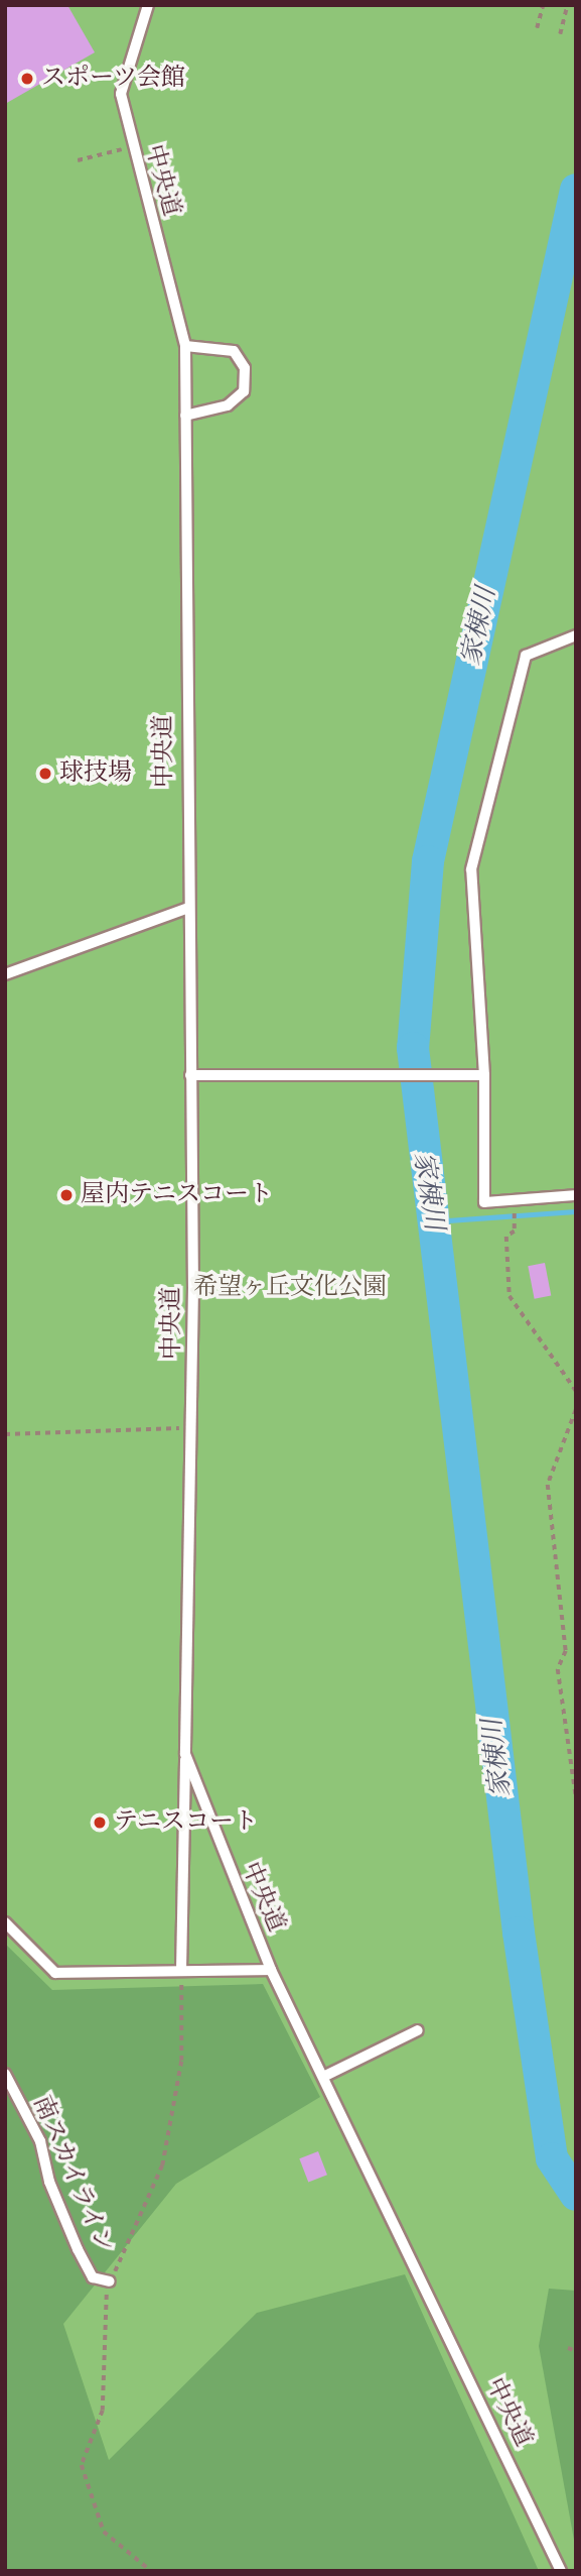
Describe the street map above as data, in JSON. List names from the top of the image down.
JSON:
{
  "streets": {
    "lane": ["中央道", "南スカイライン"]
  },
  "water": ["家棟川"],
  "parks": ["希望ヶ丘文化公園"],
  "places": [
    "スポーツ会館",
    "球技場",
    "屋内テニスコート",
    "テニスコート"
  ]
}
